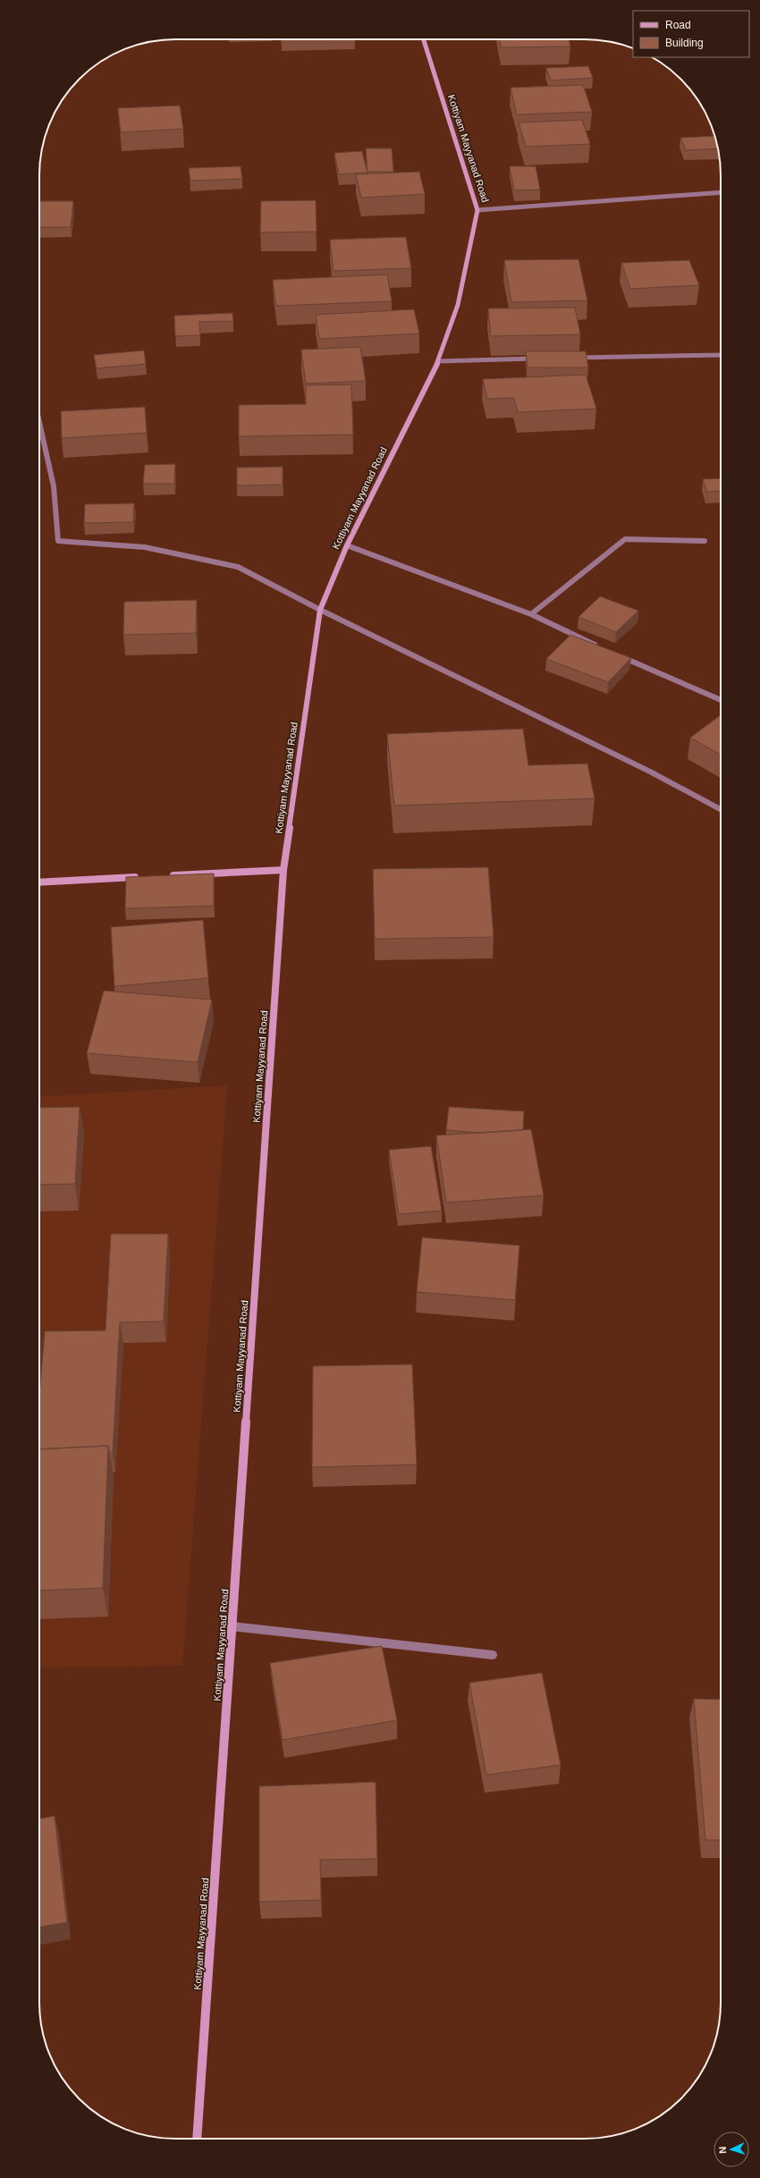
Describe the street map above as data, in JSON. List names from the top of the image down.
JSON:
{
  "streets": {
    "street": ["Kottiyam Mayyanad Road"]
  },
  "legend": ["Road", "Building"],
  "north": "left"
}
